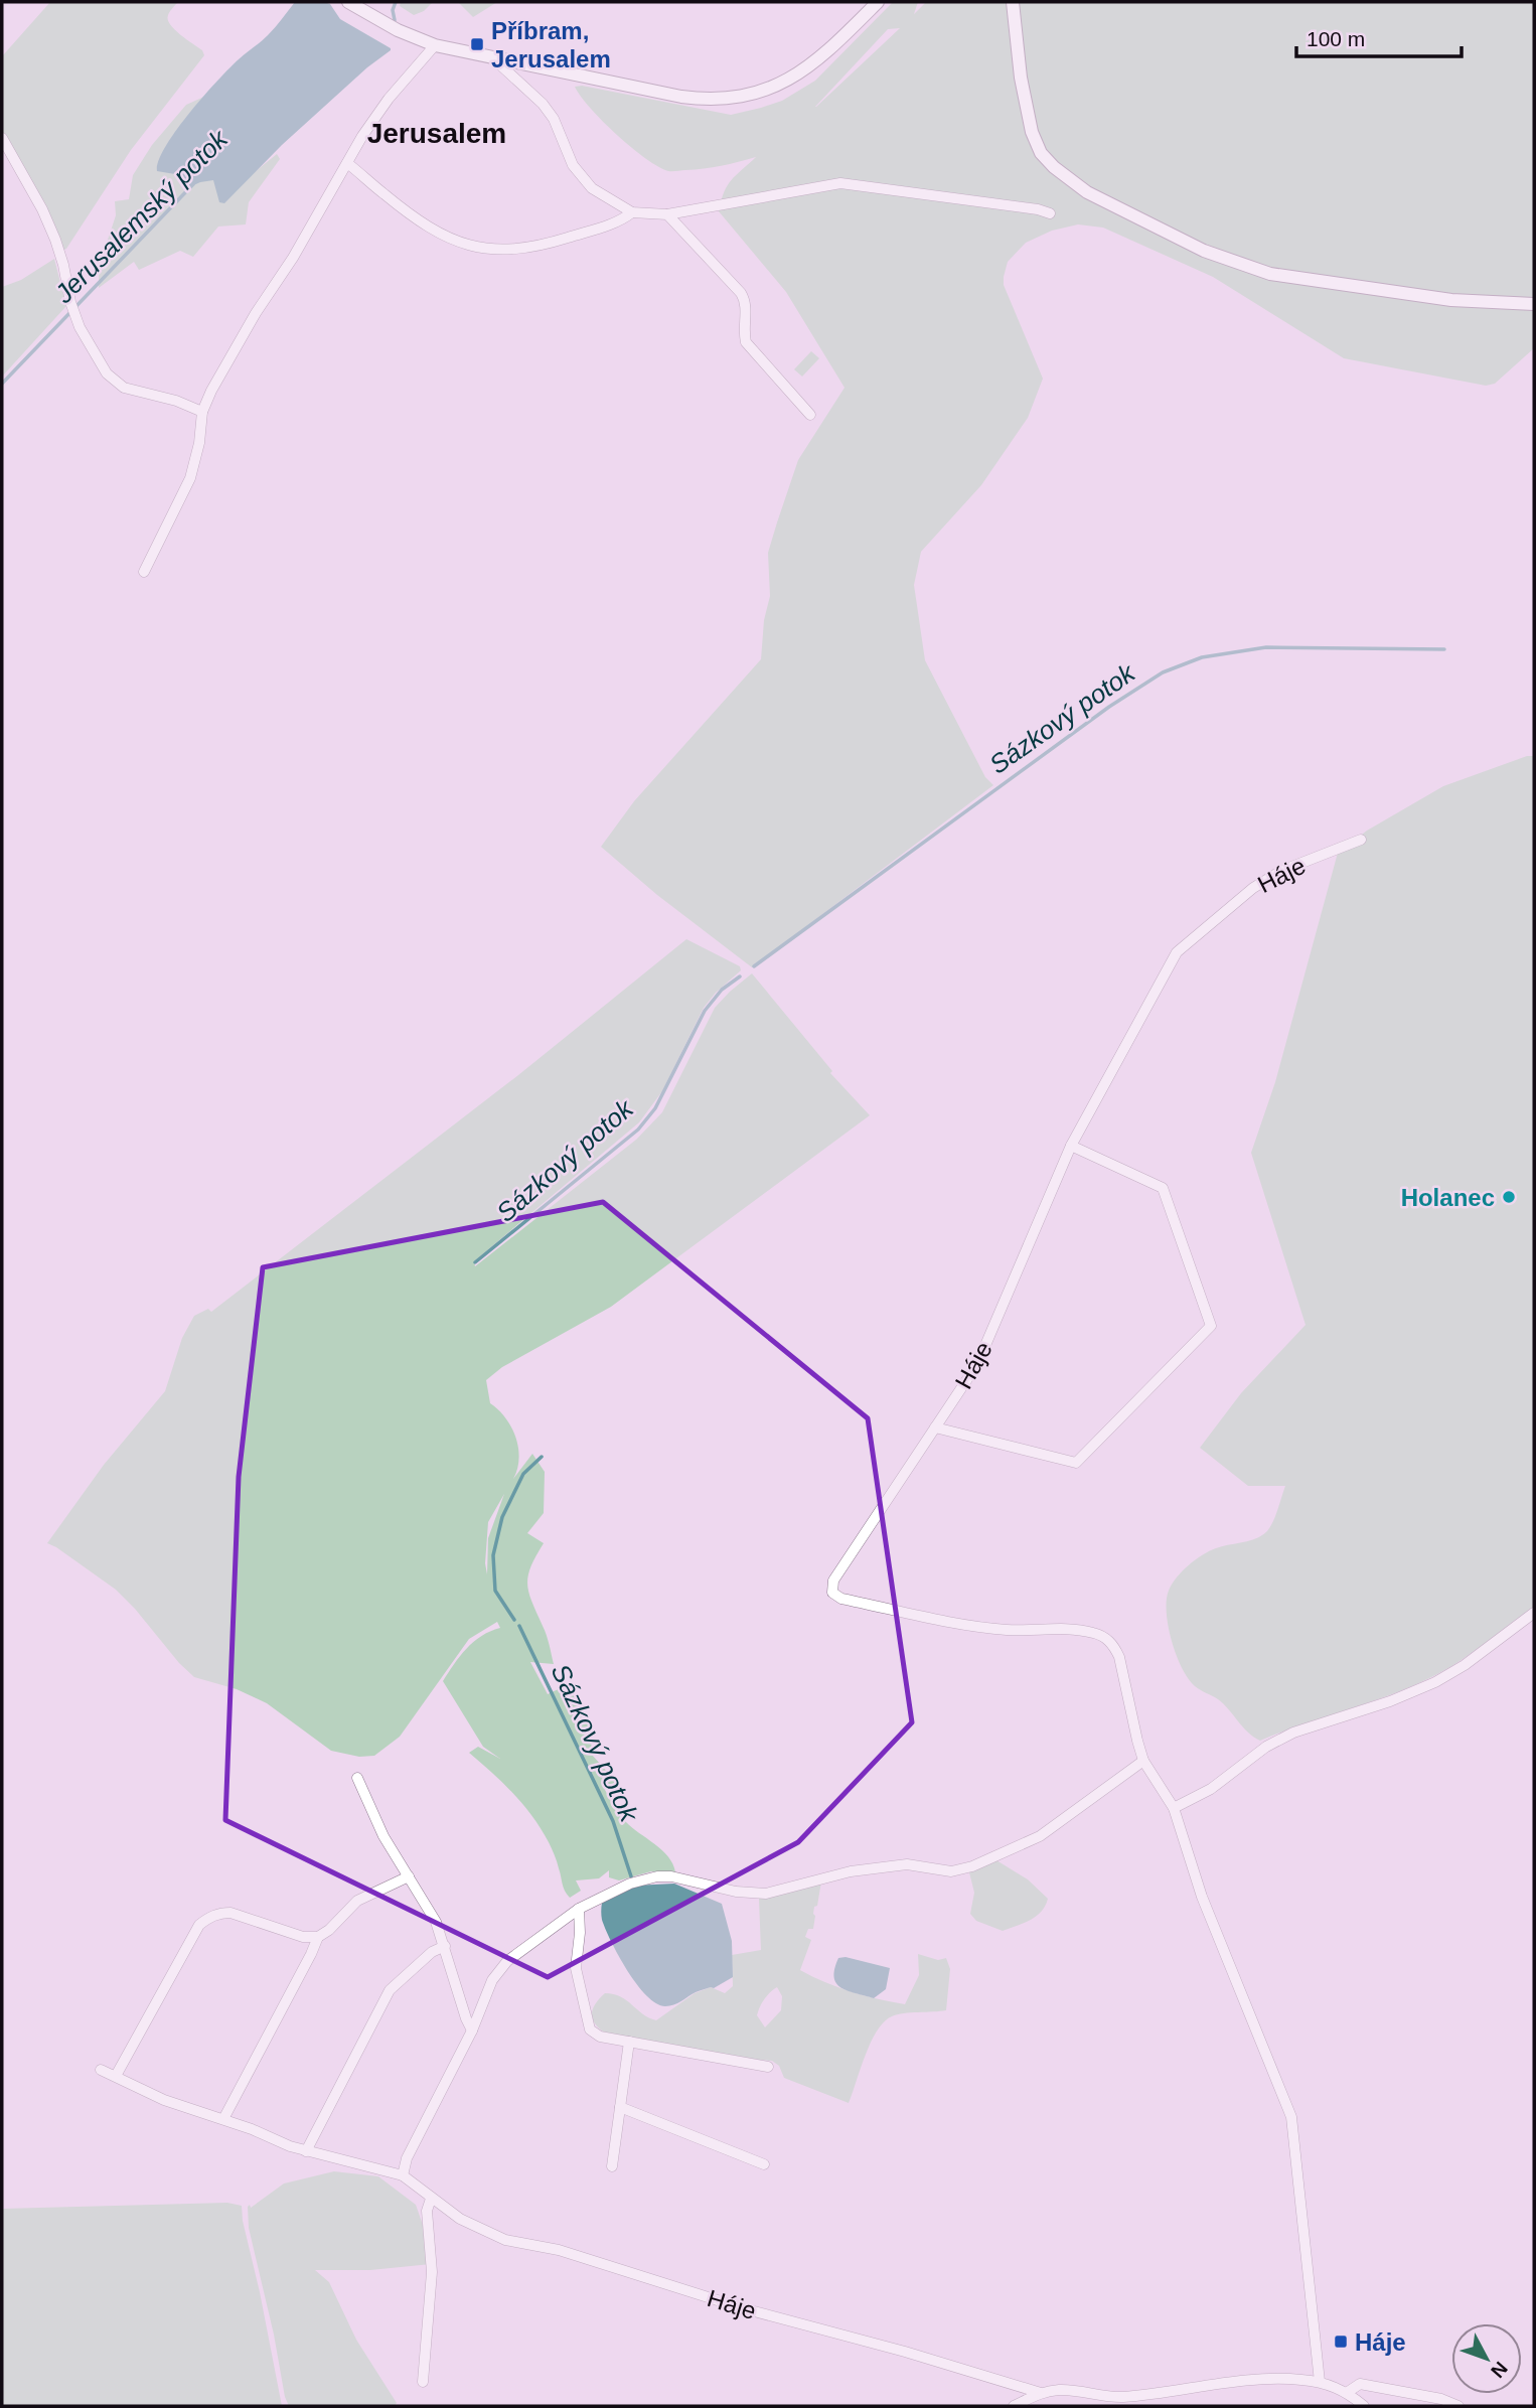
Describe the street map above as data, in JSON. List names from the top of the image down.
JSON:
{
  "streets": {
    "street": ["Háje"]
  },
  "districts": ["Jerusalem"],
  "water": ["Jerusalemský potok", "Sázkový potok"],
  "places": {
    "transit": ["Příbram, Jerusalem", "Háje"],
    "other": ["Holanec"]
  },
  "scale_bar": "100 m",
  "north": "bottom right"
}
